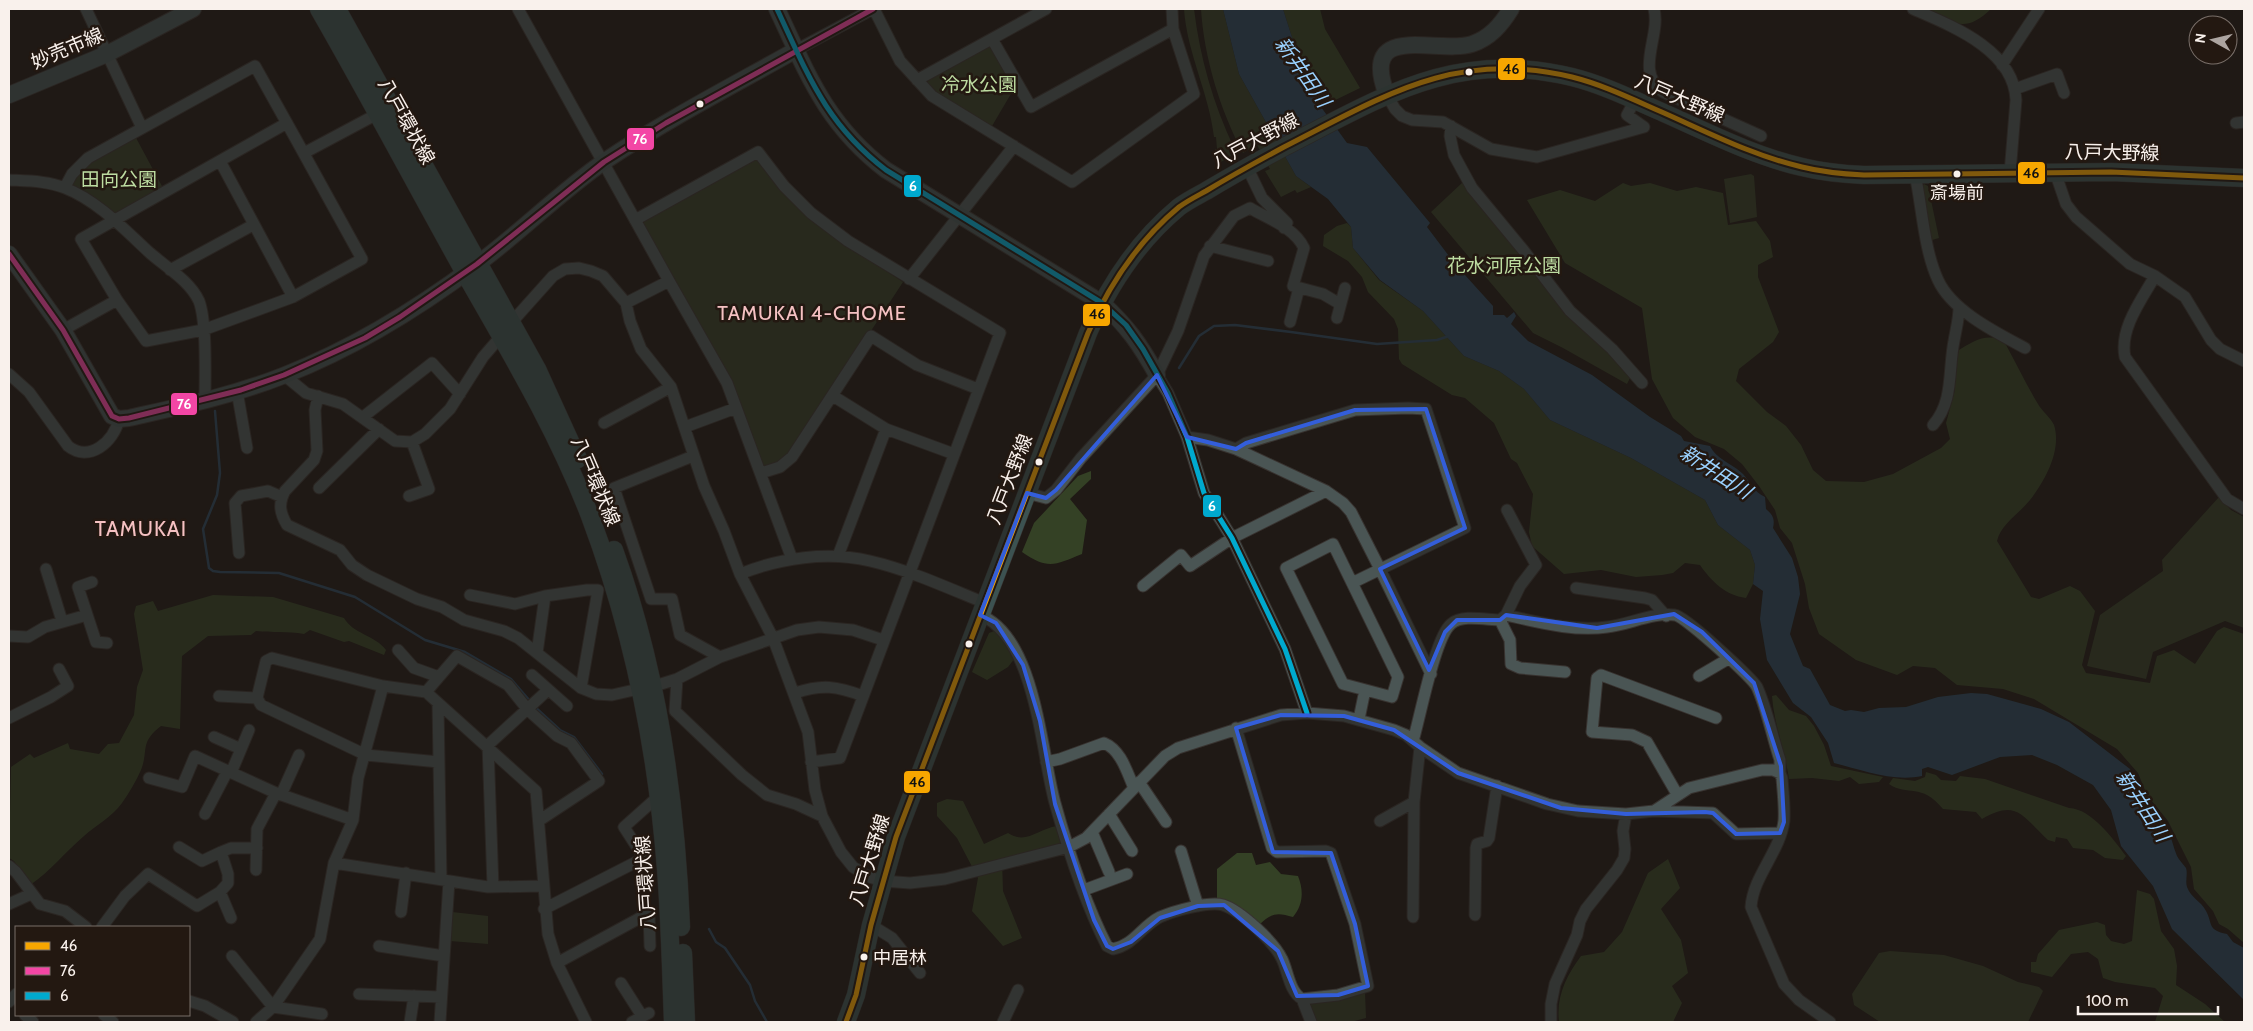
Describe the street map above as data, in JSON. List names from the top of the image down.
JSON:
{
  "streets": {
    "main road": ["八戸大野線", "八戸環状線"],
    "street": ["妙売市線"]
  },
  "districts": ["TAMUKAI 4-CHOME", "TAMUKAI"],
  "water": ["新井田川"],
  "parks": ["冷水公園", "田向公園", "花水河原公園"],
  "places": ["斎場前", "中居林"],
  "lines": ["transit line 76", "transit line 6", "transit line 46"],
  "legend": ["46", "76", "6"],
  "scale_bar": "100 m",
  "north": "left"
}
